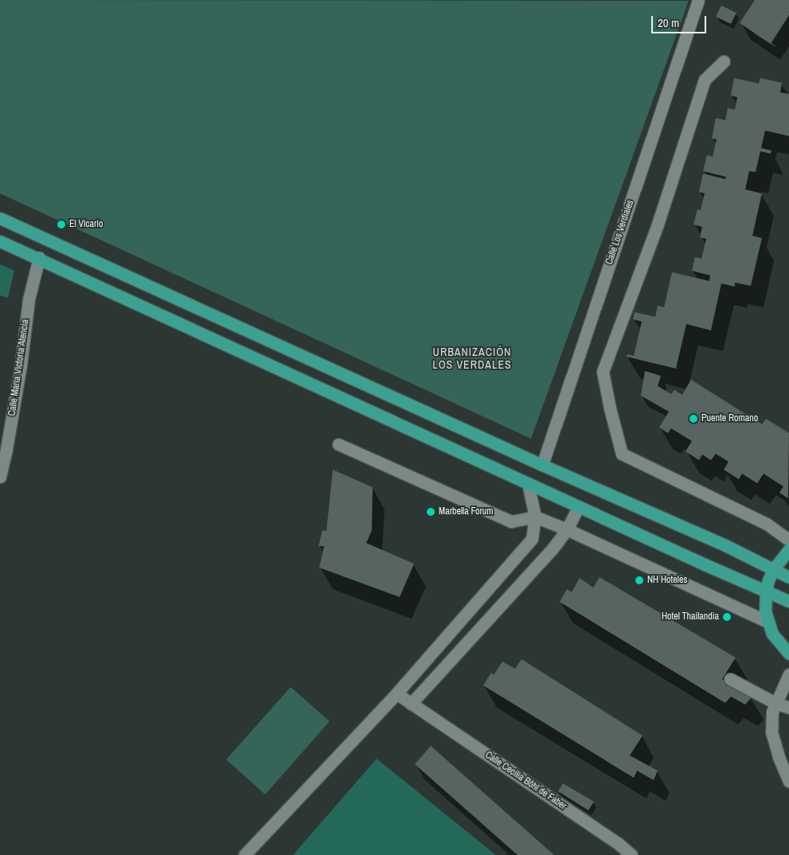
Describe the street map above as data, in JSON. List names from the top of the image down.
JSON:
{
  "streets": {
    "street": ["Calle Los Verdiales", "Calle María Victoria Atencia", "Calle Cecilia Böhl de Faber"]
  },
  "districts": ["URBANIZACIÓN LOS VERDALES"],
  "places": [
    "El Vicario",
    "Puente Romano",
    "Marbella Forum",
    "NH Hoteles",
    "Hotel Thailandia"
  ],
  "scale_bar": "20 m"
}
